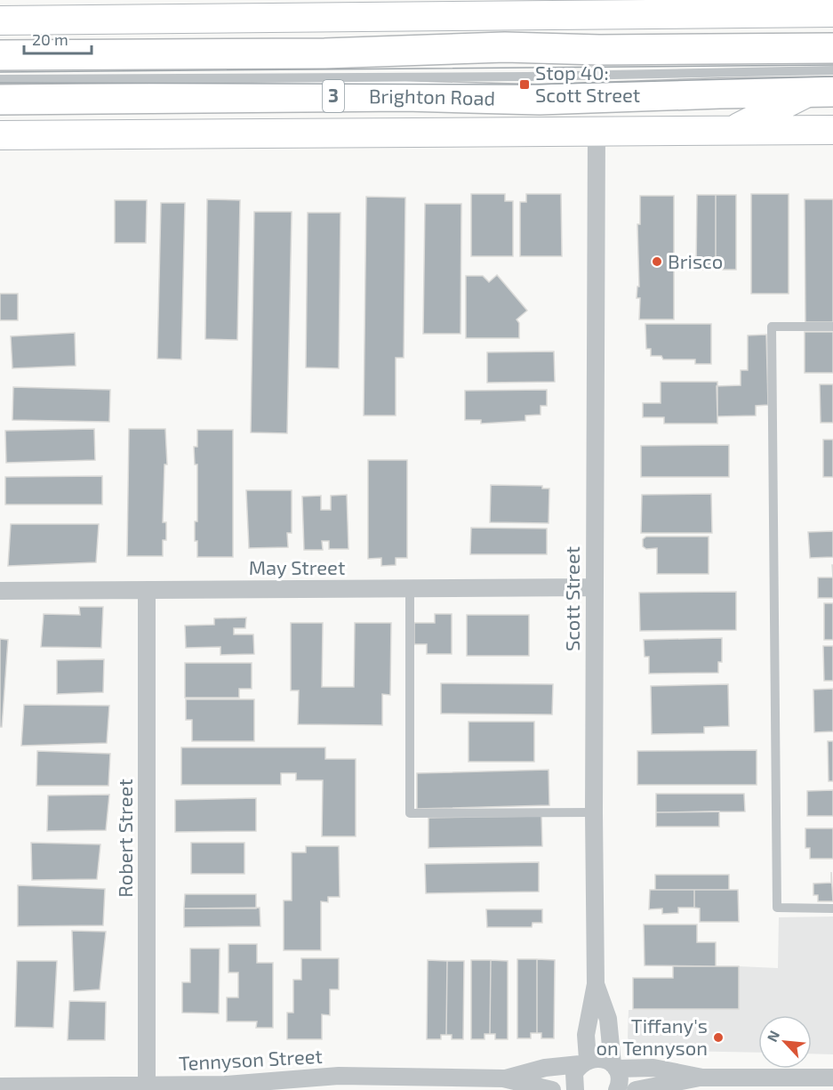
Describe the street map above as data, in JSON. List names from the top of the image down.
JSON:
{
  "streets": {
    "highway": ["3", "Brighton Road"],
    "street": [
      "May Street",
      "Scott Street",
      "Robert Street",
      "Tennyson Street"
    ]
  },
  "crossings": [
    ["Brighton Road", "Scott Street"],
    ["May Street", "Scott Street"],
    ["May Street", "Robert Street"],
    ["Robert Street", "Tennyson Street"]
  ],
  "places": {
    "transit": ["Stop 40: Scott Street"],
    "other": ["Brisco", "Tiffany's on Tennyson"]
  },
  "scale_bar": "20 m",
  "north": "top left"
}
